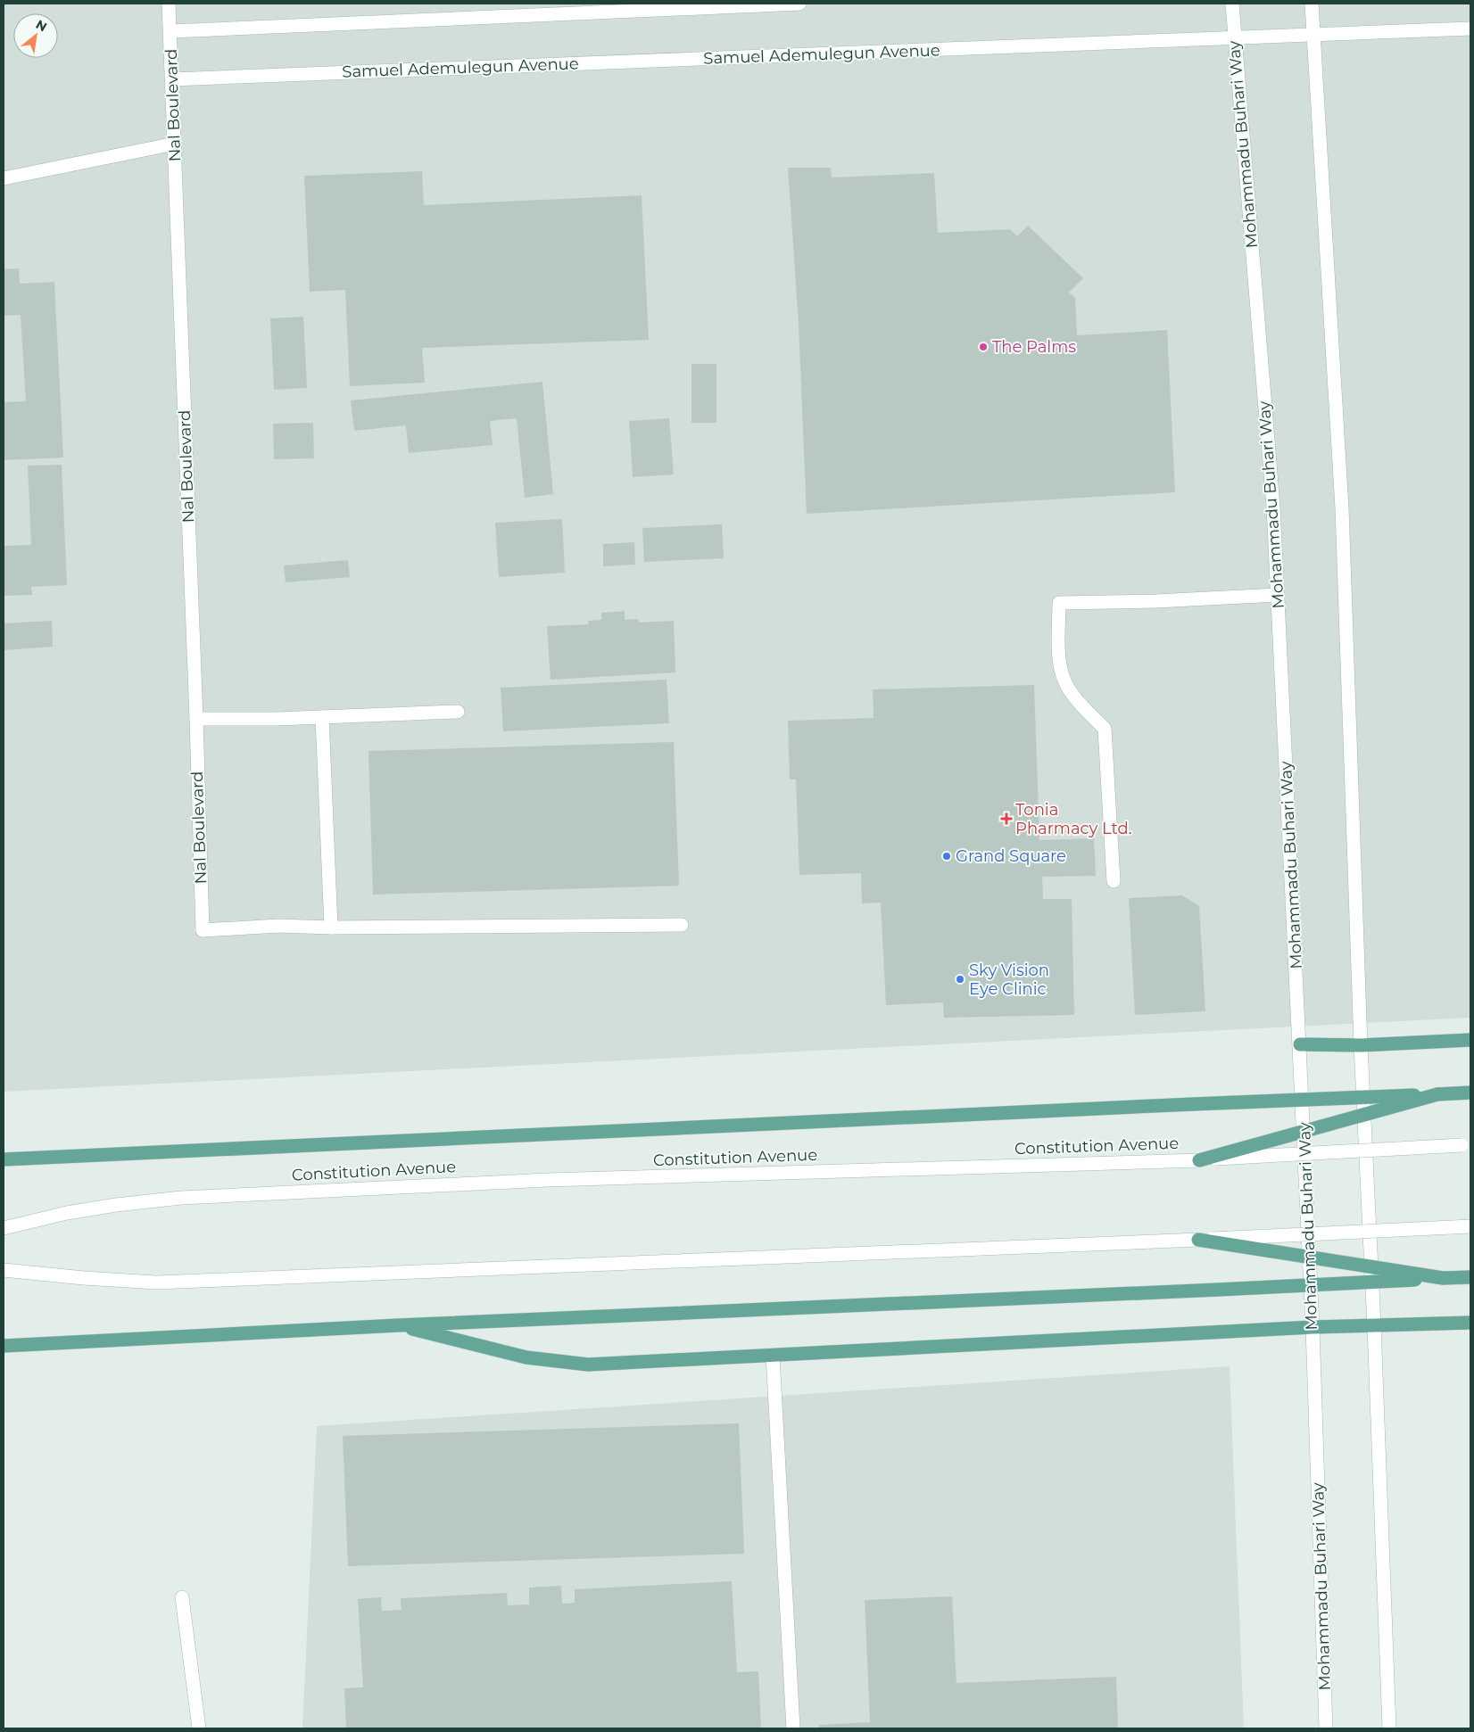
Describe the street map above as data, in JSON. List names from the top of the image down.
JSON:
{
  "streets": {
    "main road": [
      "Samuel Ademulegun Avenue",
      "Nal Boulevard",
      "Mohammadu Buhari Way",
      "Constitution Avenue"
    ]
  },
  "crossings": [
    ["Samuel Ademulegun Avenue", "Nal Boulevard"],
    ["Samuel Ademulegun Avenue", "Mohammadu Buhari Way"]
  ],
  "places": {
    "other": ["The Palms", "Grand Square", "Sky Vision Eye Clinic"],
    "health": ["Tonia Pharmacy Ltd."]
  },
  "north": "top right"
}
